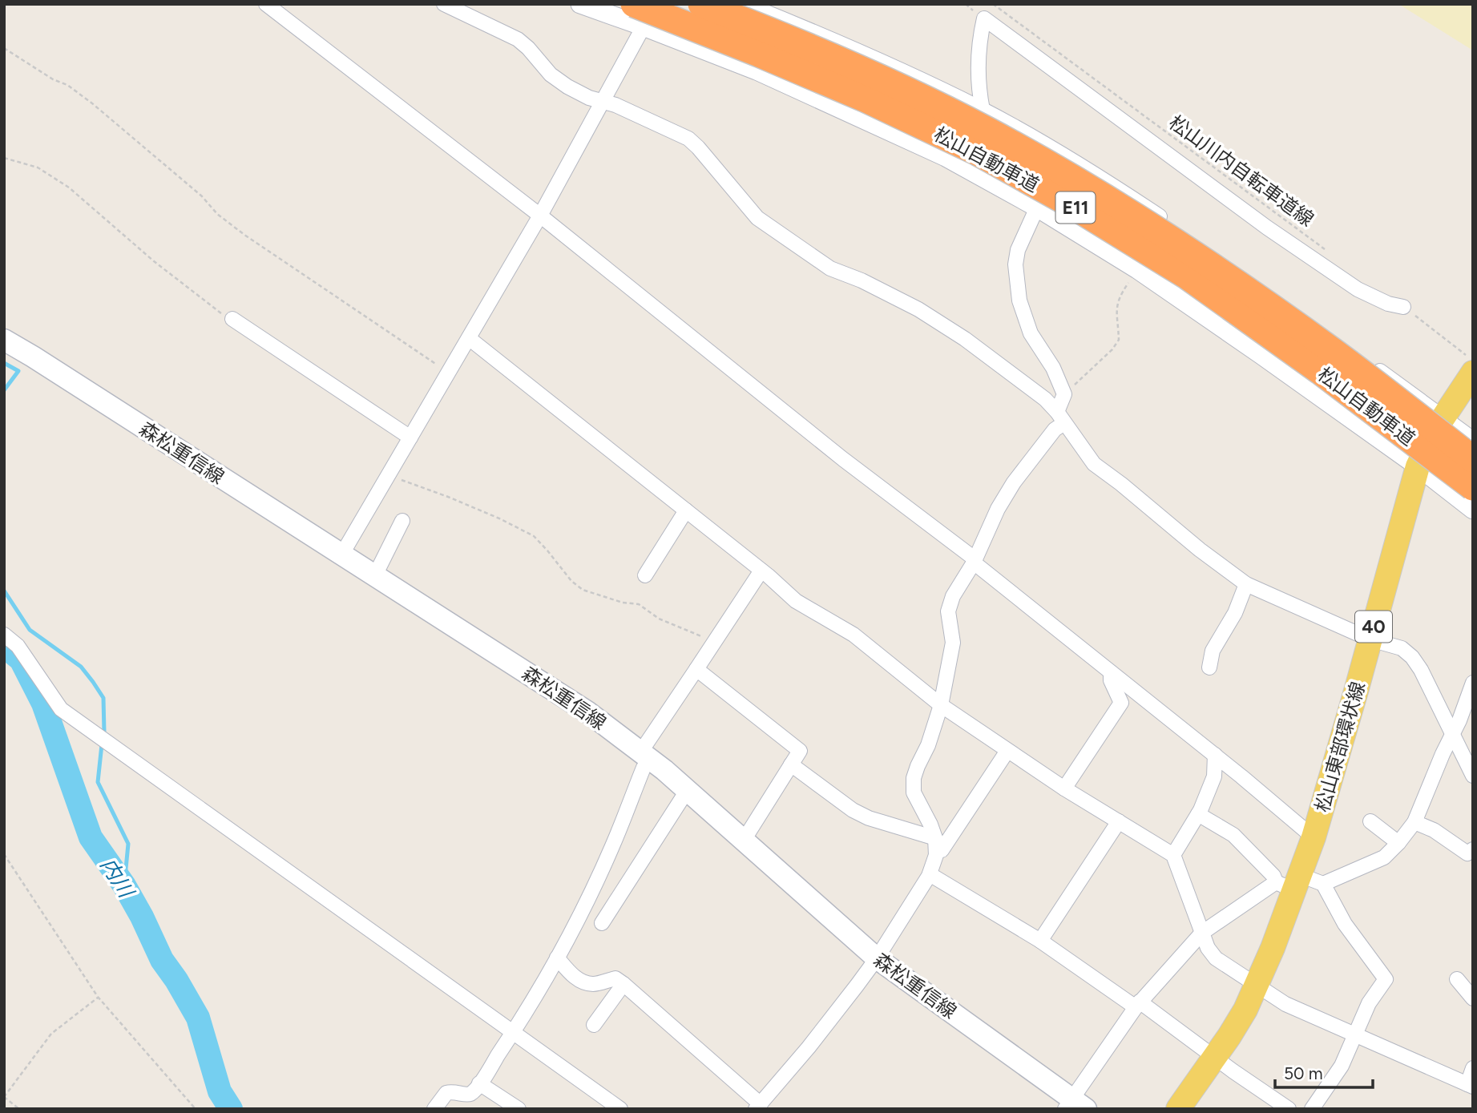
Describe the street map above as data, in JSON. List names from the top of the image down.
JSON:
{
  "streets": {
    "highway": ["松山自動車道", "E11"],
    "main road": ["森松重信線", "40", "松山東部環状線"],
    "path": ["松山川内自転車道線"]
  },
  "water": ["内川"],
  "scale_bar": "50 m"
}
